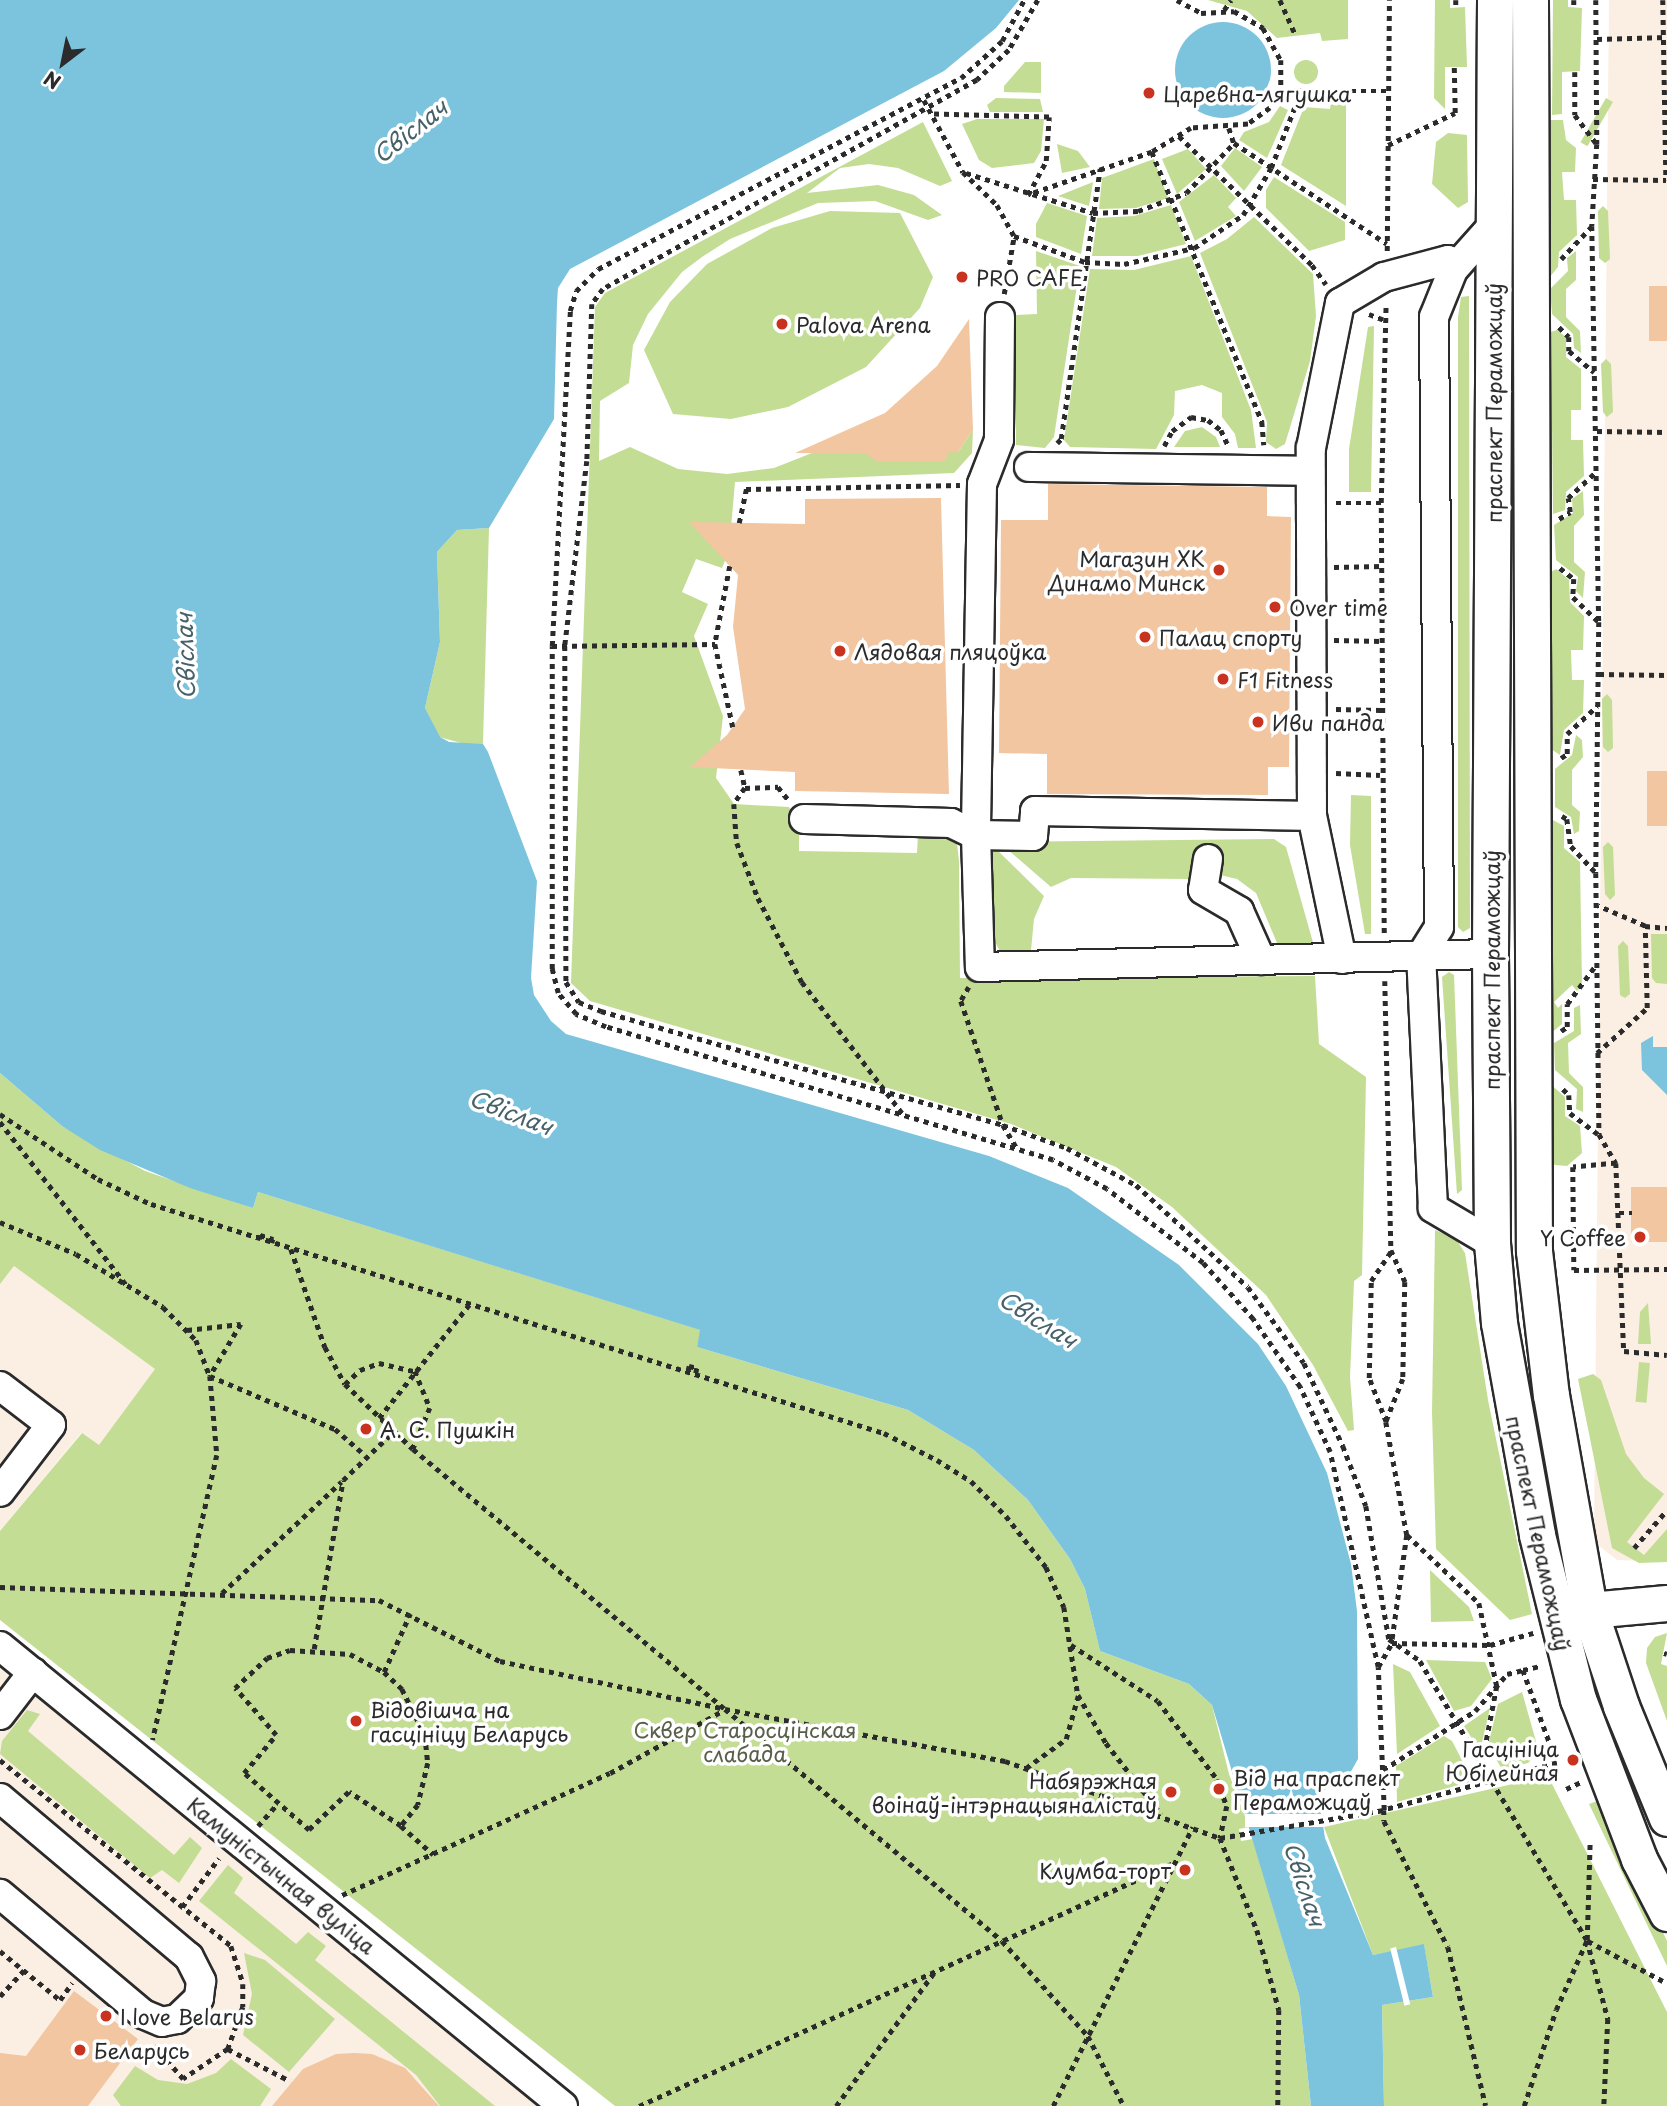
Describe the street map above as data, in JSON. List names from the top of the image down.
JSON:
{
  "streets": {
    "main road": ["праспект Пераможцаў"],
    "street": ["Камуністычная вуліца"]
  },
  "water": ["Свіслач"],
  "parks": ["Сквер Старосцінская слабада"],
  "places": [
    "Царевна-лягушка",
    "PRO CAFE",
    "Palova Arena",
    "Магазин ХК Динамо Минск",
    "Over time",
    "Палац спорту",
    "Лядовая пляцоўка",
    "F1 Fitness",
    "Иви панда",
    "Y Coffee",
    "А. С. Пушкін",
    "Відовішча на гасцініцу Беларусь",
    "Гасцініца Юбілейная",
    "Від на праспект Пераможцаў",
    "Набярэжная воінаў-інтэрнацыяналістаў",
    "Клумба-торт",
    "I love Belarus",
    "Беларусь"
  ],
  "north": "bottom left"
}
